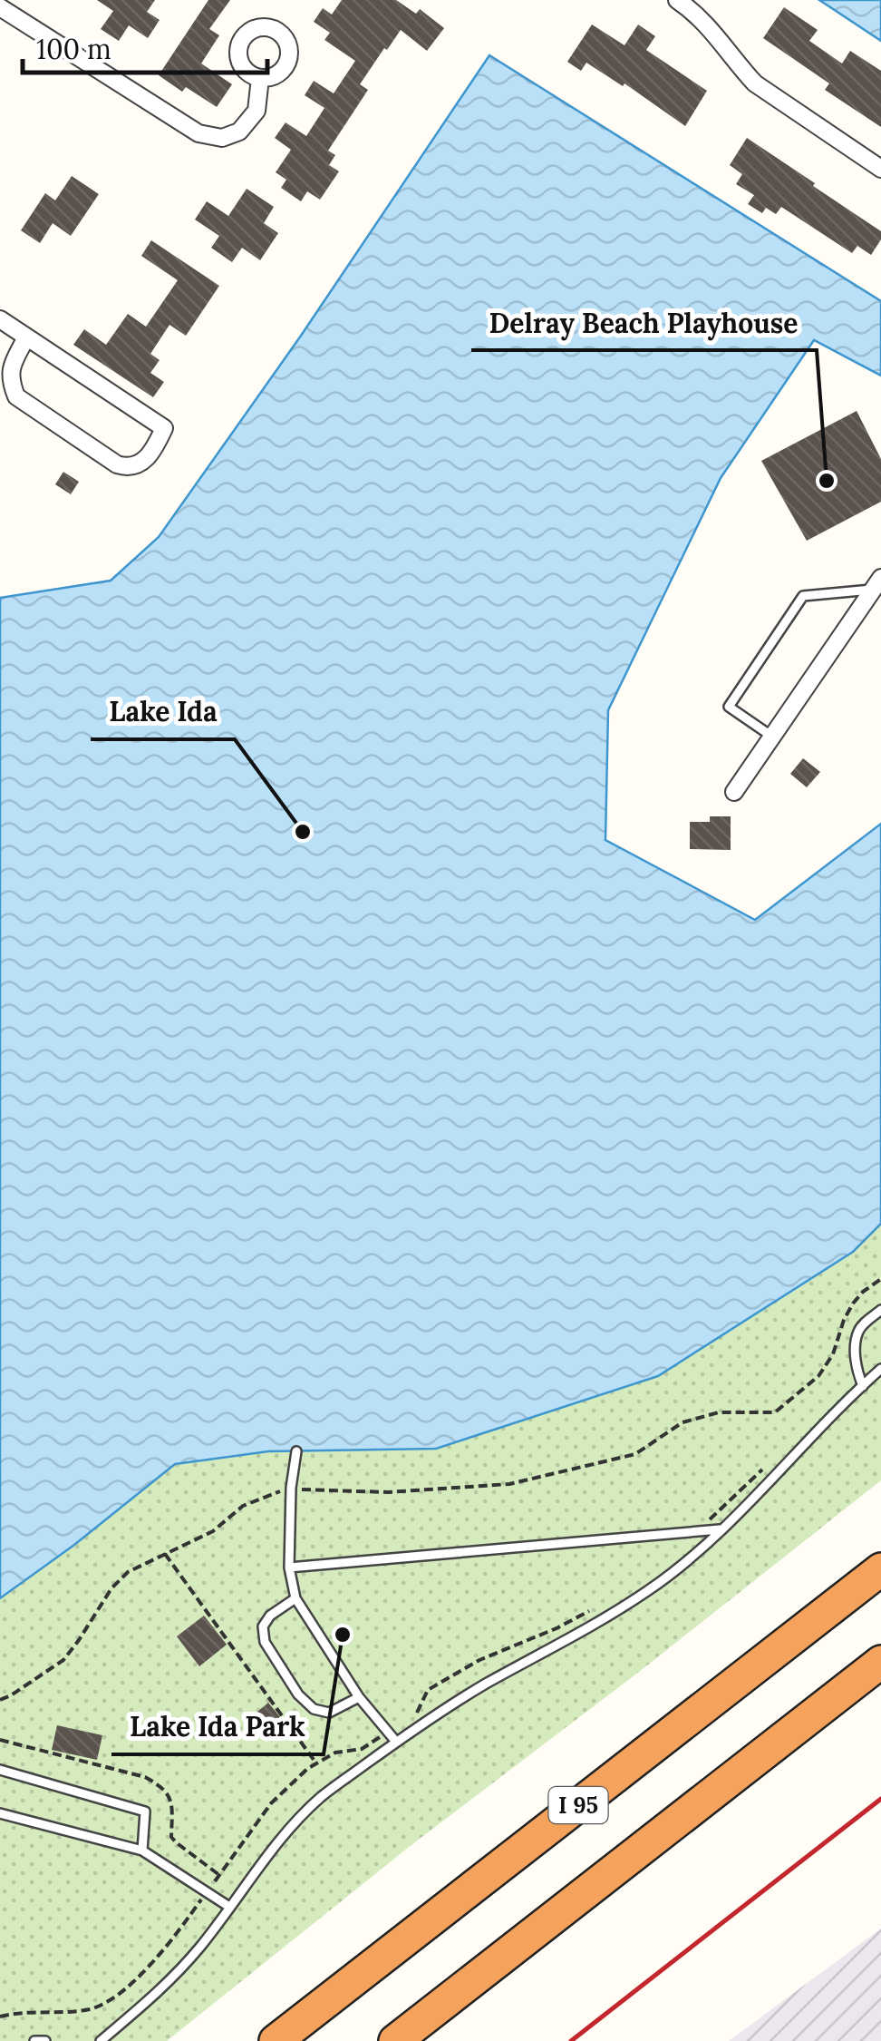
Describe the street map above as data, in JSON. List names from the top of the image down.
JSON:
{
  "streets": {
    "highway": ["I 95"]
  },
  "places": ["Delray Beach Playhouse", "Lake Ida", "Lake Ida Park"],
  "scale_bar": "100 m"
}
